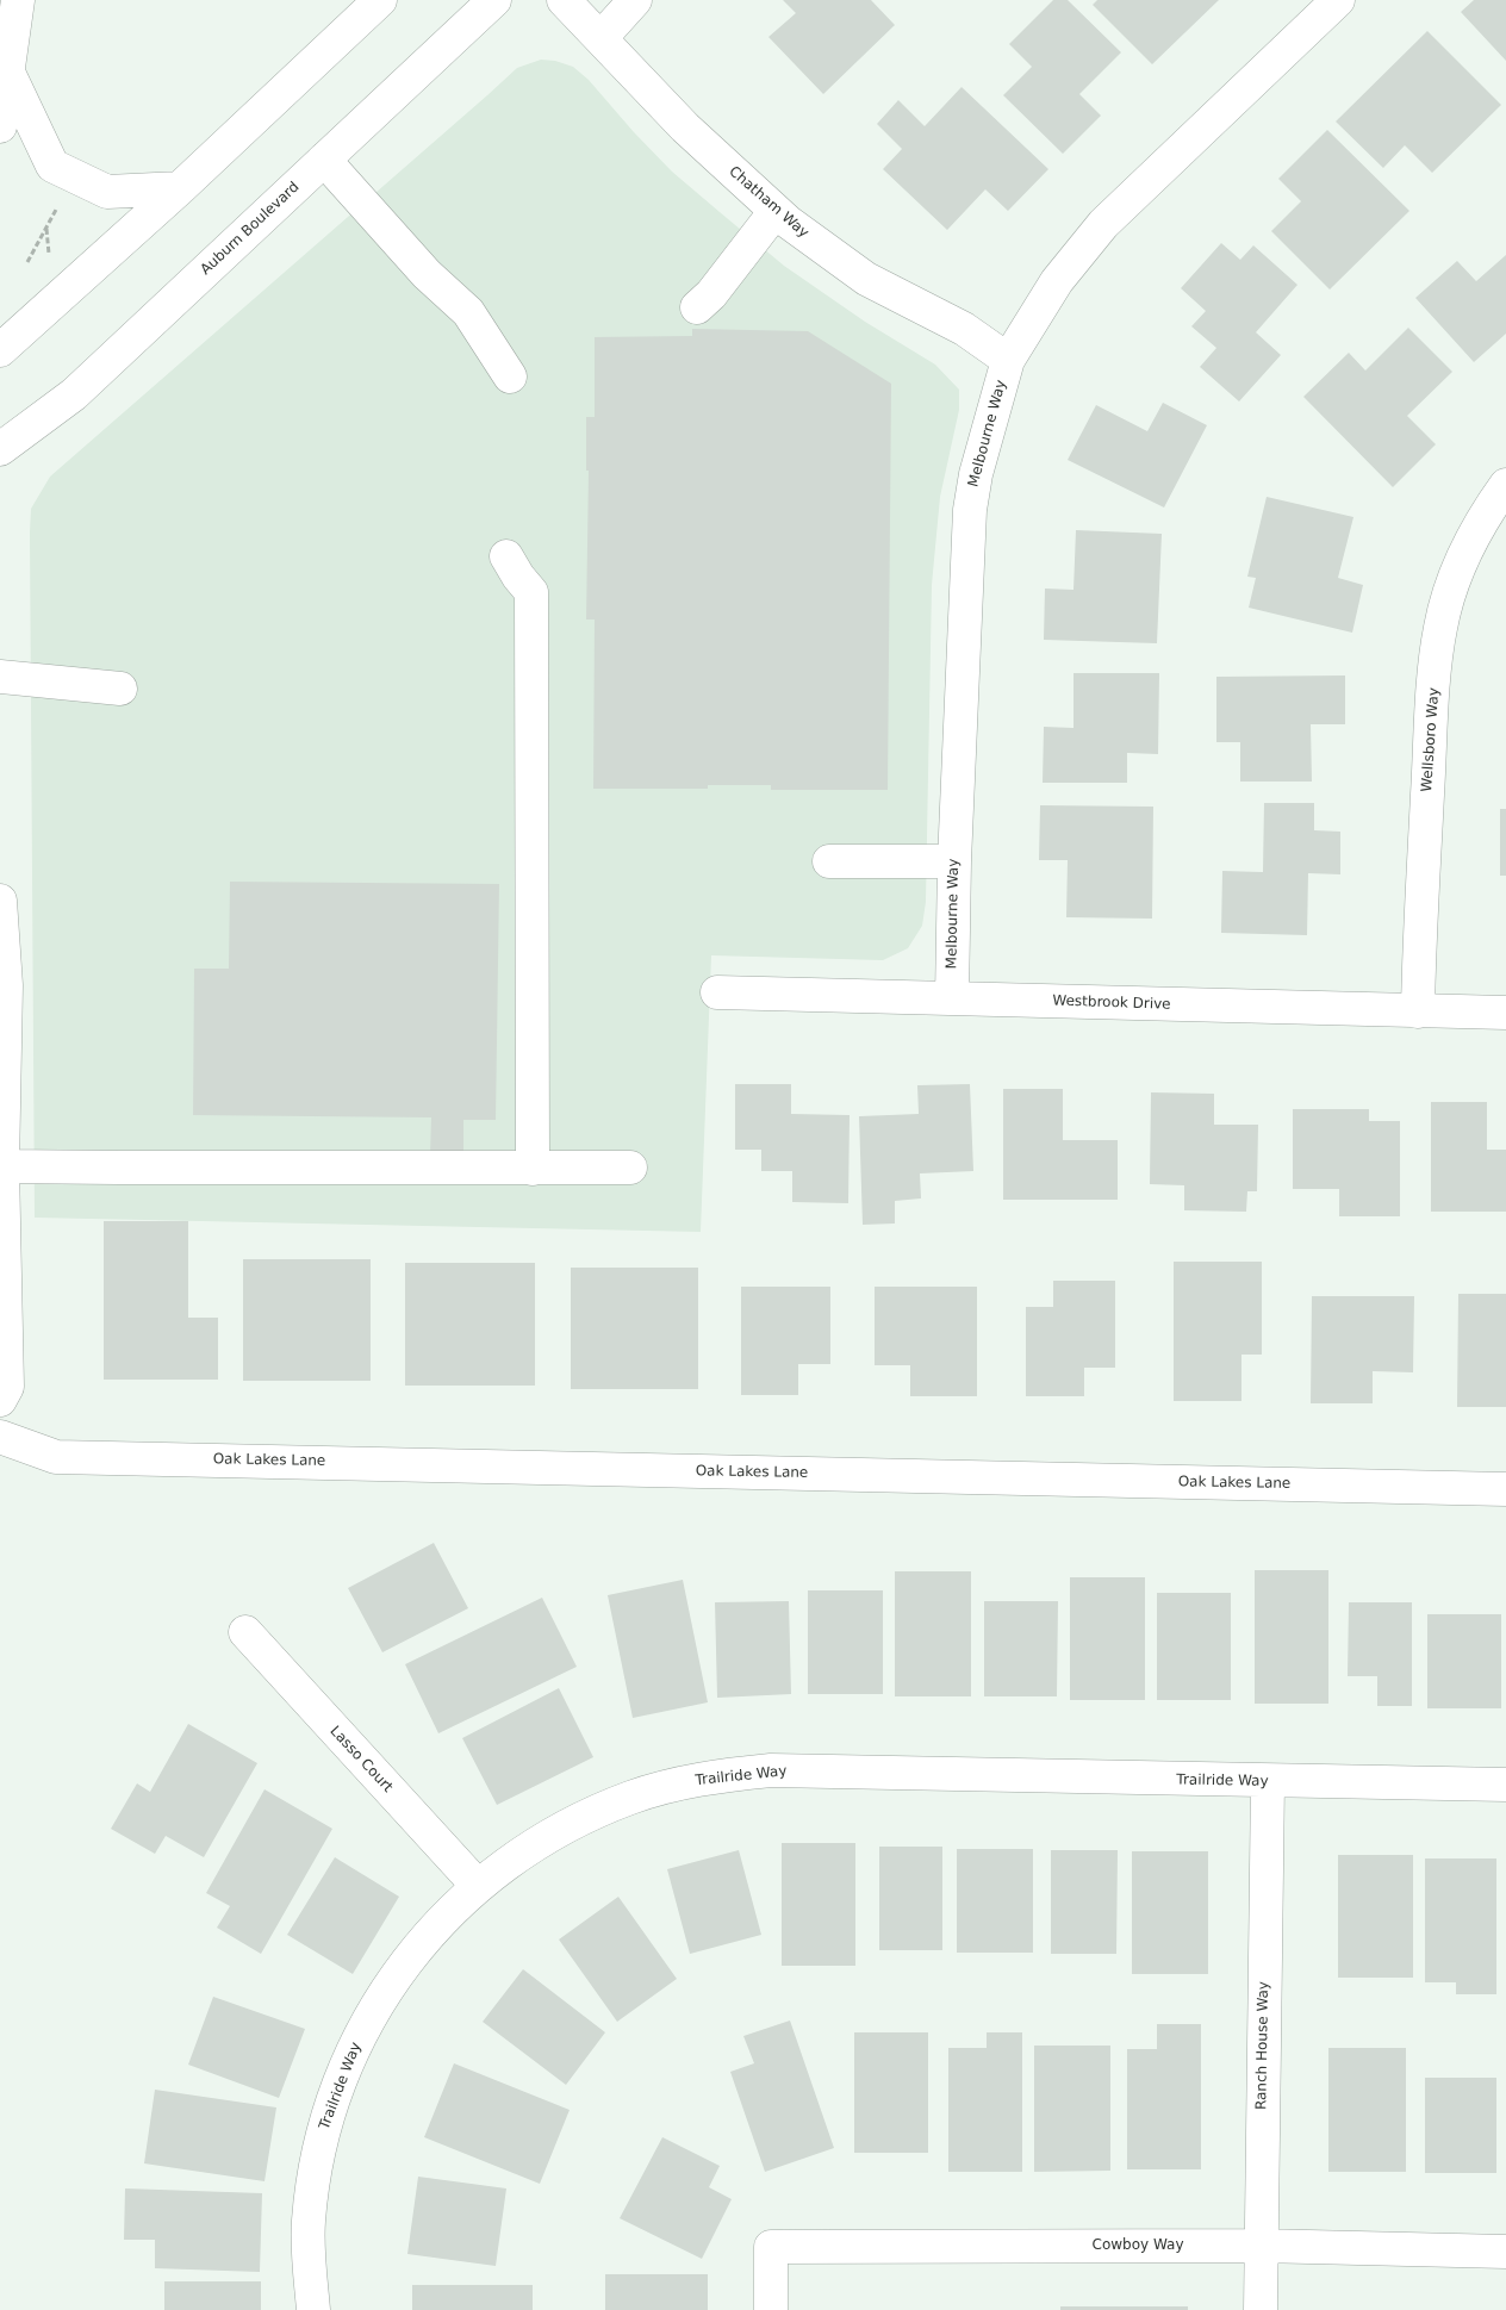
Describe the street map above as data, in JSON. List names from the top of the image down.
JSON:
{
  "streets": {
    "street": [
      "Chatham Way",
      "Auburn Boulevard",
      "Melbourne Way",
      "Wellsboro Way",
      "Westbrook Drive",
      "Oak Lakes Lane",
      "Lasso Court",
      "Trailride Way",
      "Ranch House Way",
      "Cowboy Way"
    ]
  },
  "crossings": [
    ["Chatham Way", "Melbourne Way"],
    ["Melbourne Way", "Westbrook Drive"],
    ["Wellsboro Way", "Westbrook Drive"],
    ["Lasso Court", "Trailride Way"],
    ["Trailride Way", "Ranch House Way"],
    ["Ranch House Way", "Cowboy Way"]
  ]
}
